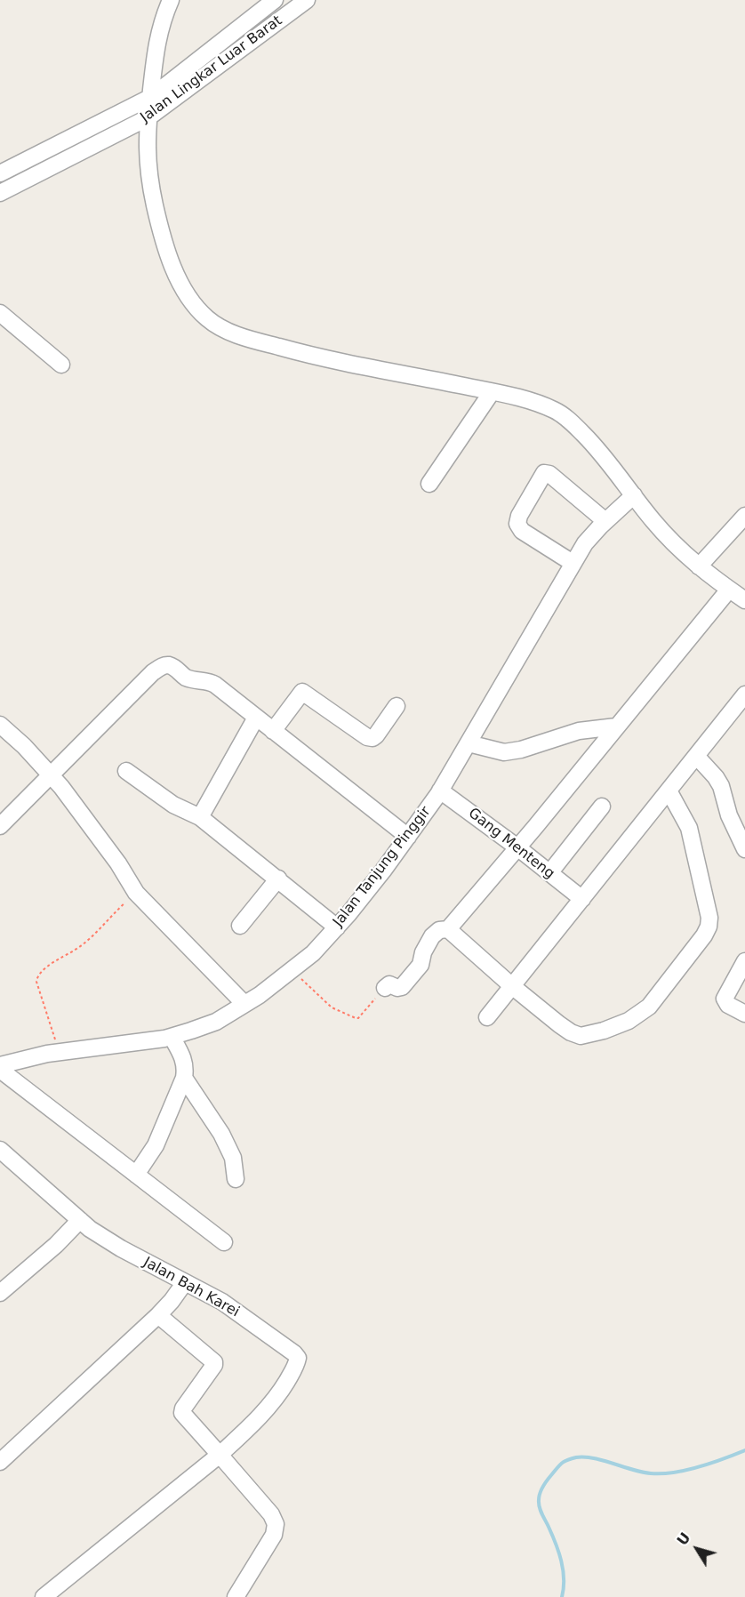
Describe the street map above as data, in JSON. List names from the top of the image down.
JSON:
{
  "streets": {
    "street": [
      "Jalan Lingkar Luar Barat",
      "Gang Menteng",
      "Jalan Tanjung Pinggir",
      "Jalan Bah Karei"
    ]
  },
  "crossings": [
    ["Gang Menteng", "Jalan Tanjung Pinggir"]
  ],
  "north": "top left"
}
